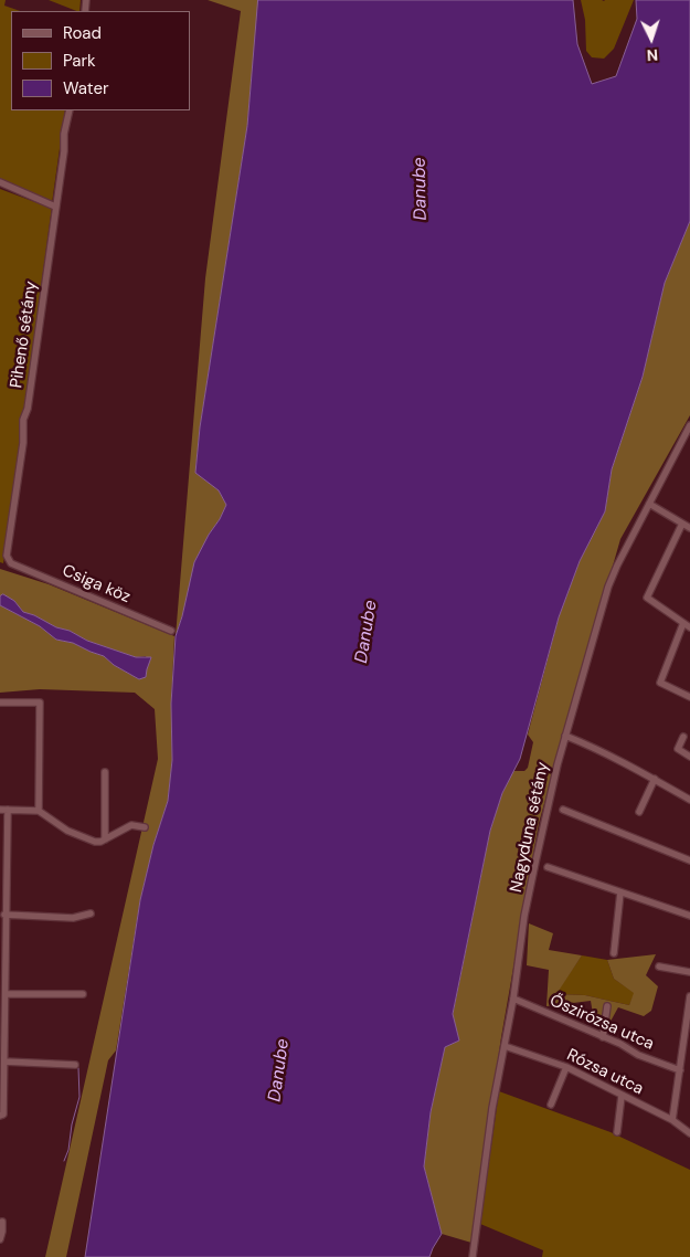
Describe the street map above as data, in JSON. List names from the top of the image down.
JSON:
{
  "streets": {
    "street": [
      "Pihenő sétány",
      "Csiga köz",
      "Nagyduna sétány",
      "Őszirózsa utca",
      "Rózsa utca"
    ]
  },
  "crossings": [
    ["Pihenő sétány", "Csiga köz"],
    ["Nagyduna sétány", "Őszirózsa utca"],
    ["Nagyduna sétány", "Rózsa utca"]
  ],
  "water": ["Danube"],
  "legend": ["Road", "Park", "Water"],
  "north": "bottom"
}
